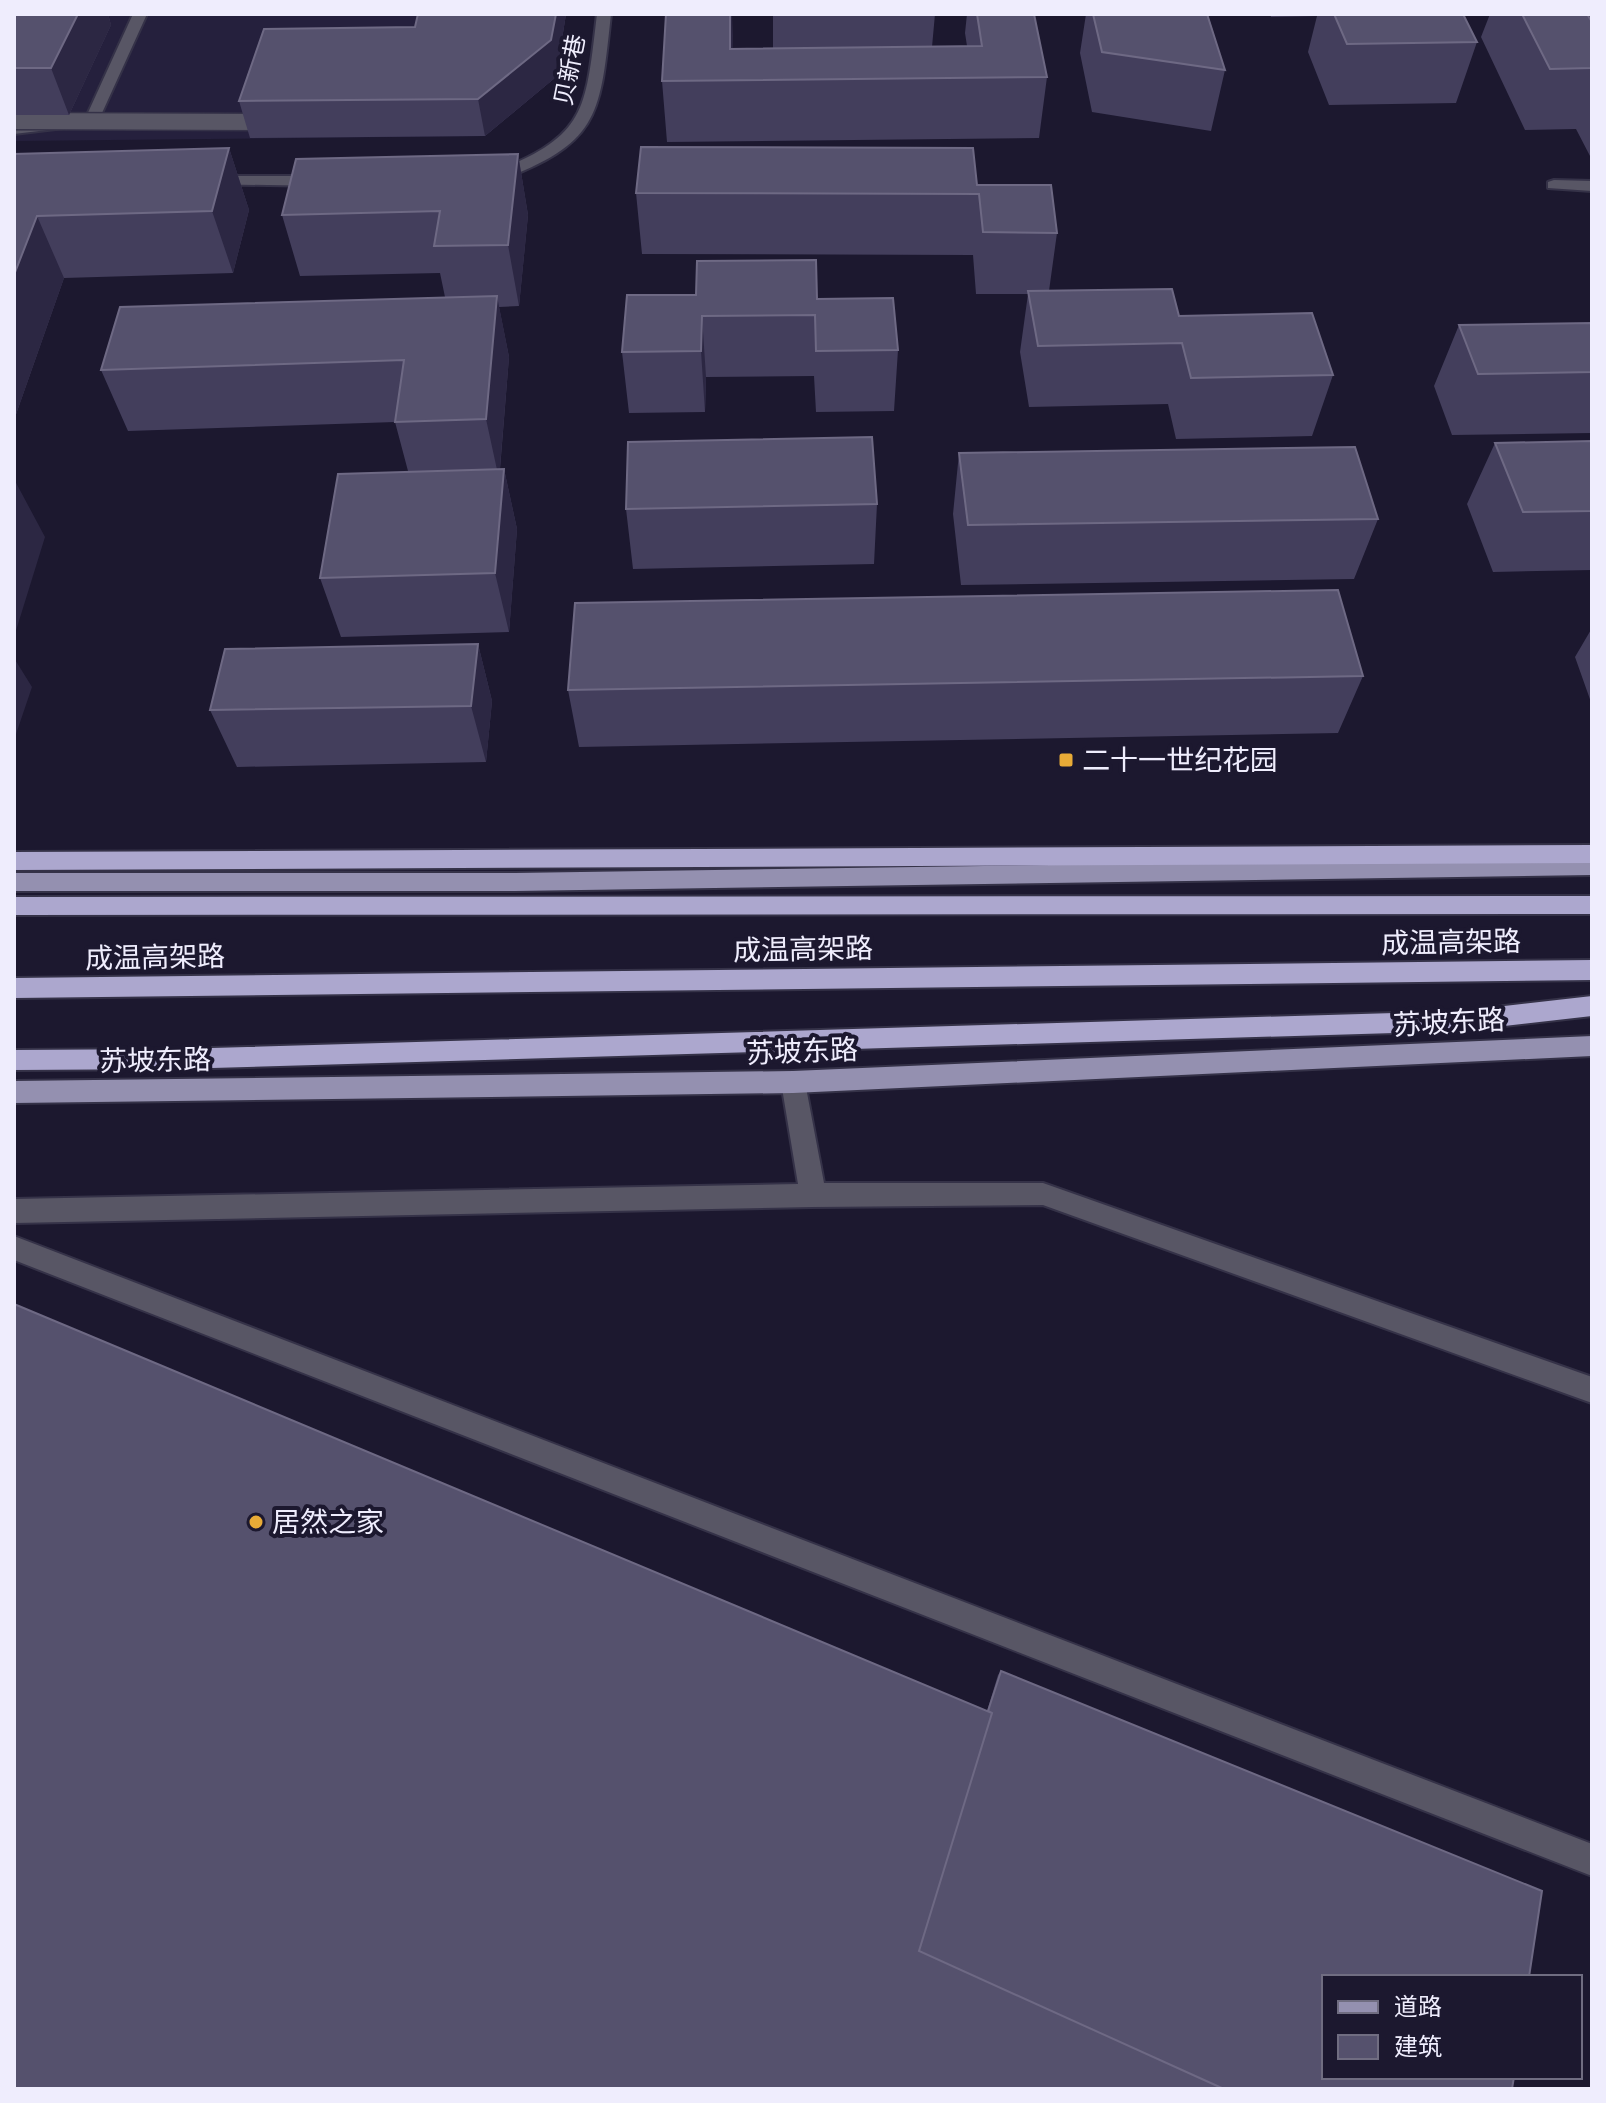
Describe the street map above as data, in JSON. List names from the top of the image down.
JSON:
{
  "streets": {
    "highway": ["成温高架路"],
    "main road": ["苏坡东路"],
    "street": ["贝新巷"]
  },
  "places": {
    "transit": ["二十一世纪花园"],
    "other": ["居然之家"]
  },
  "legend": ["道路", "建筑"]
}
